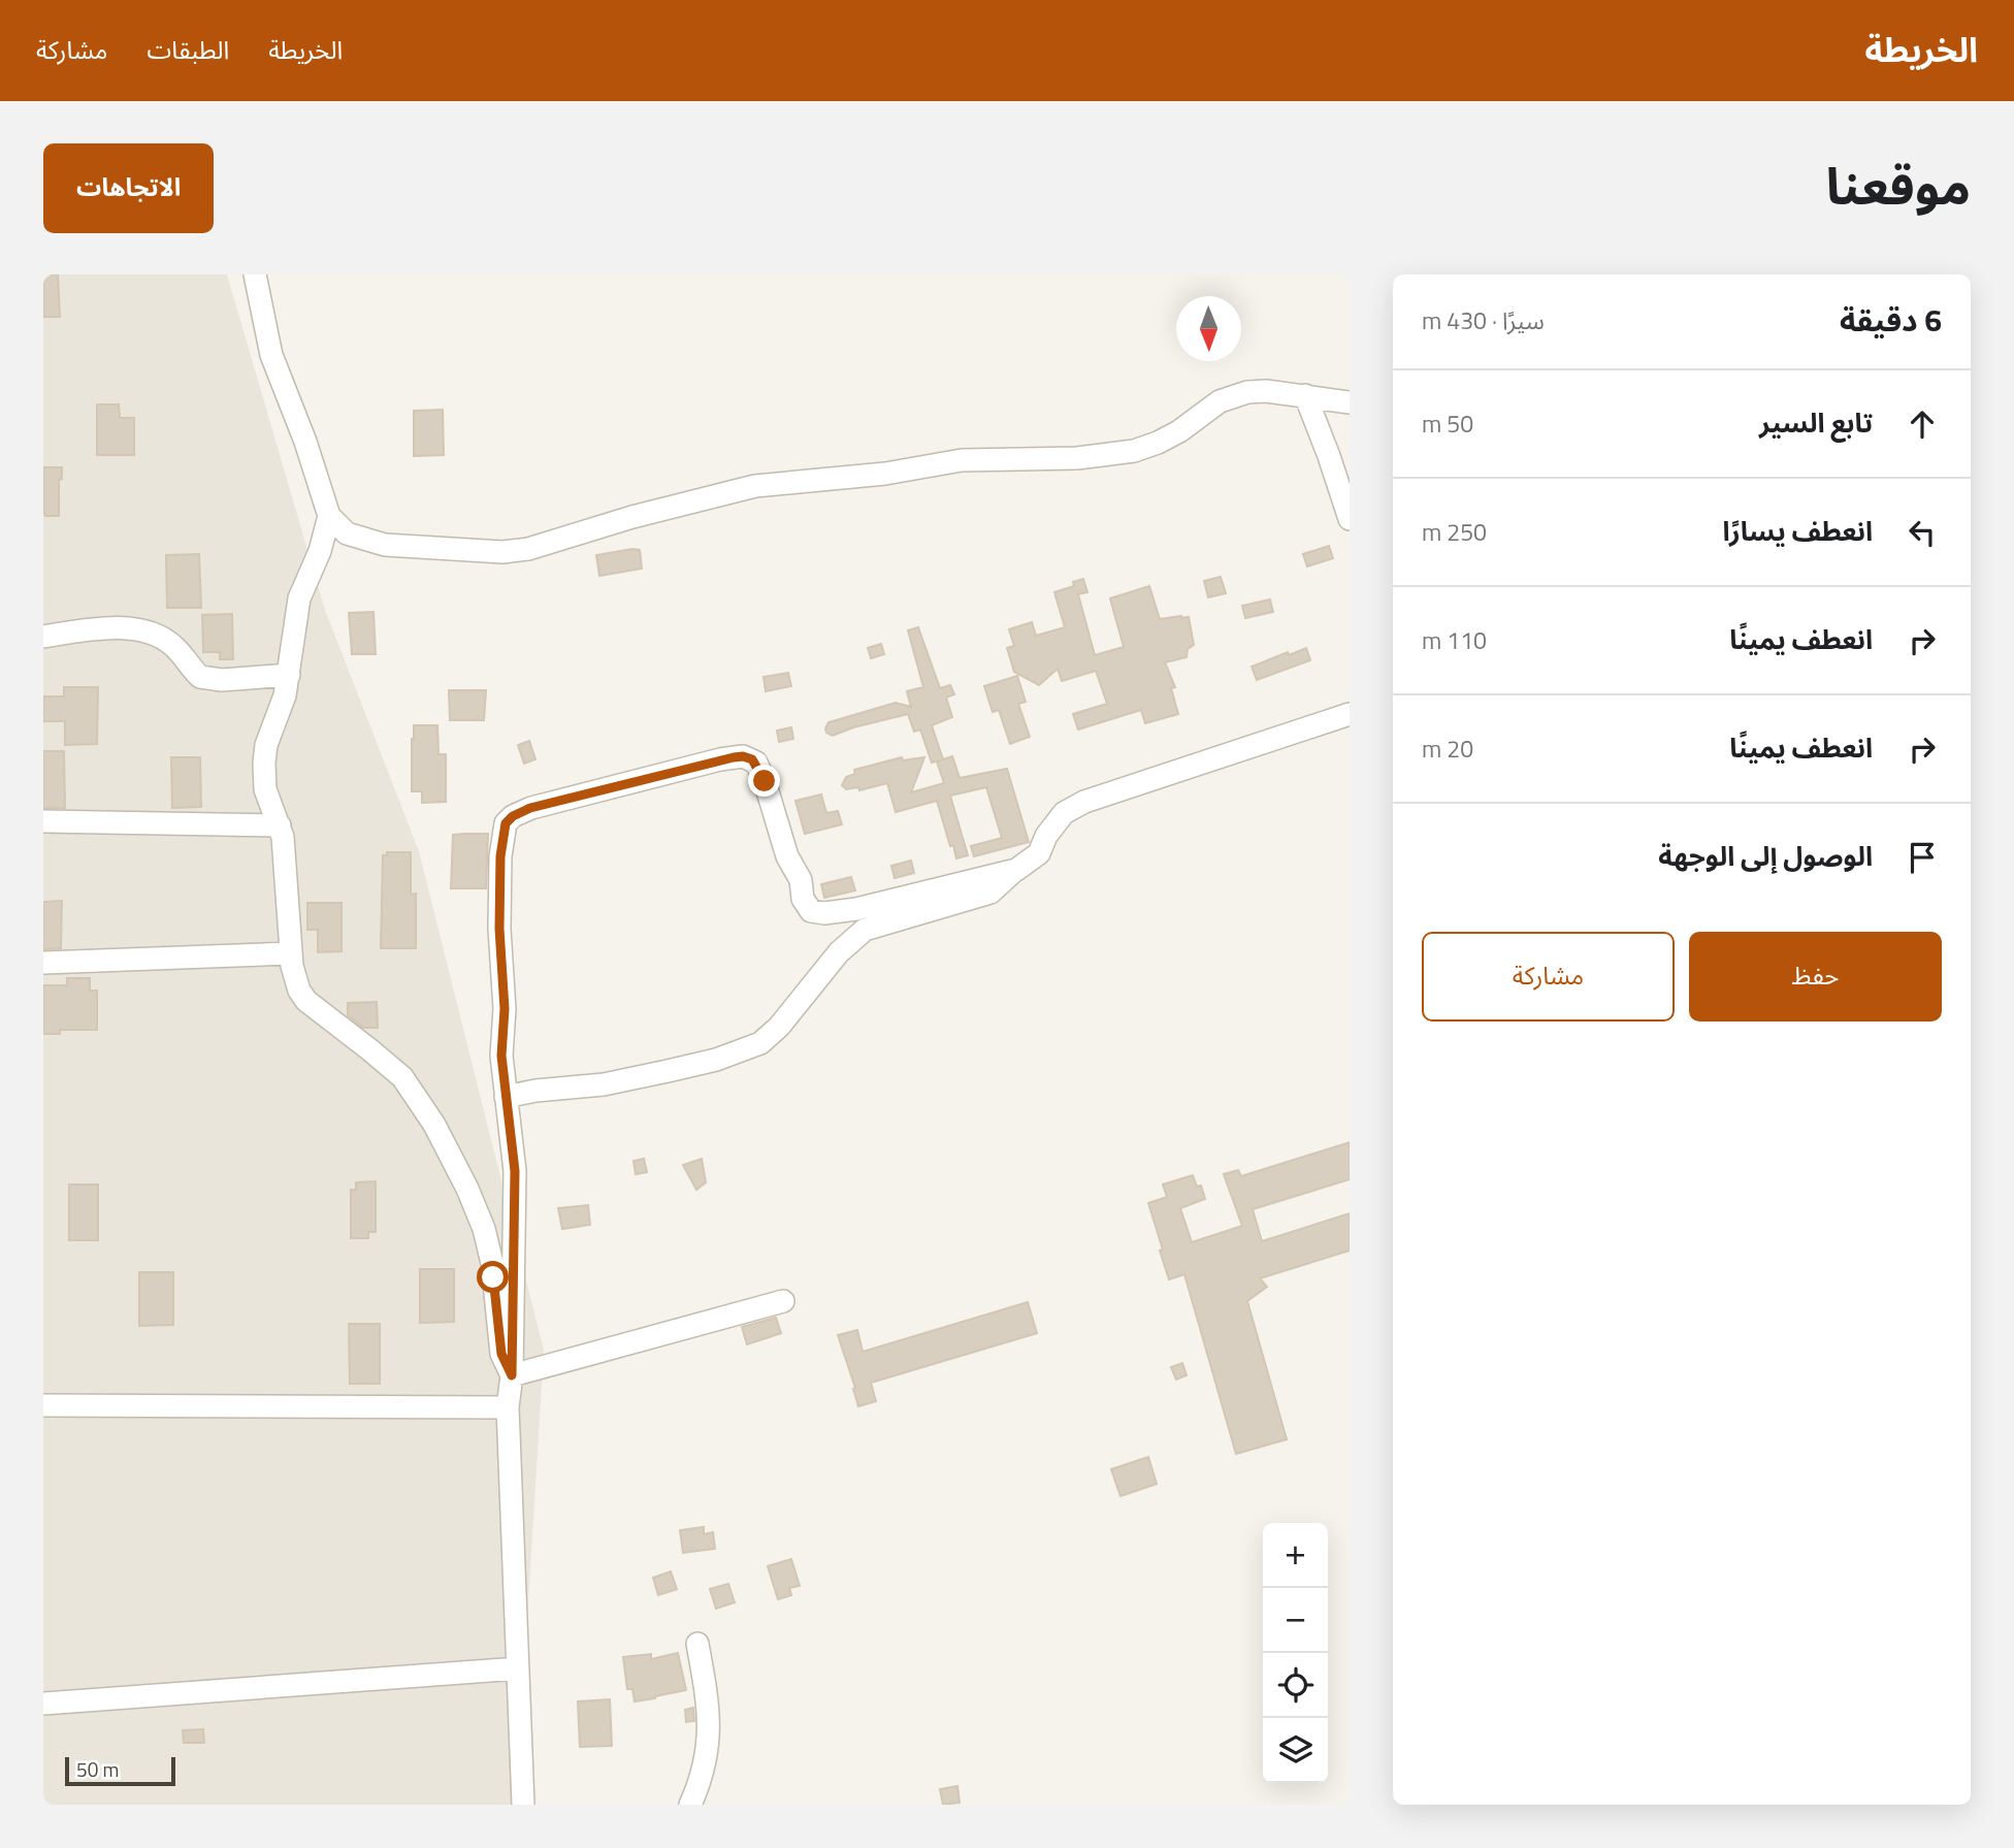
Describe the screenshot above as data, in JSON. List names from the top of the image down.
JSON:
{
  "scale_bar": "50 m",
  "north": "bottom",
  "page": {
    "header": "الخريطة",
    "nav": ["الخريطة", "الطبقات", "مشاركة"],
    "title": "موقعنا",
    "buttons": [
      "الاتجاهات",
      ["حفظ", "مشاركة"]
    ],
    "heading": ["6 دقيقة", "سيرًا · 430 m"],
    "list": [
      ["تابع السير", "50 m"],
      ["انعطف يسارًا", "250 m"],
      ["انعطف يمينًا", "110 m"],
      ["انعطف يمينًا", "20 m"],
      "الوصول إلى الوجهة"
    ],
    "map_buttons": ["+", "−"],
    "scale": "50 m"
  }
}
